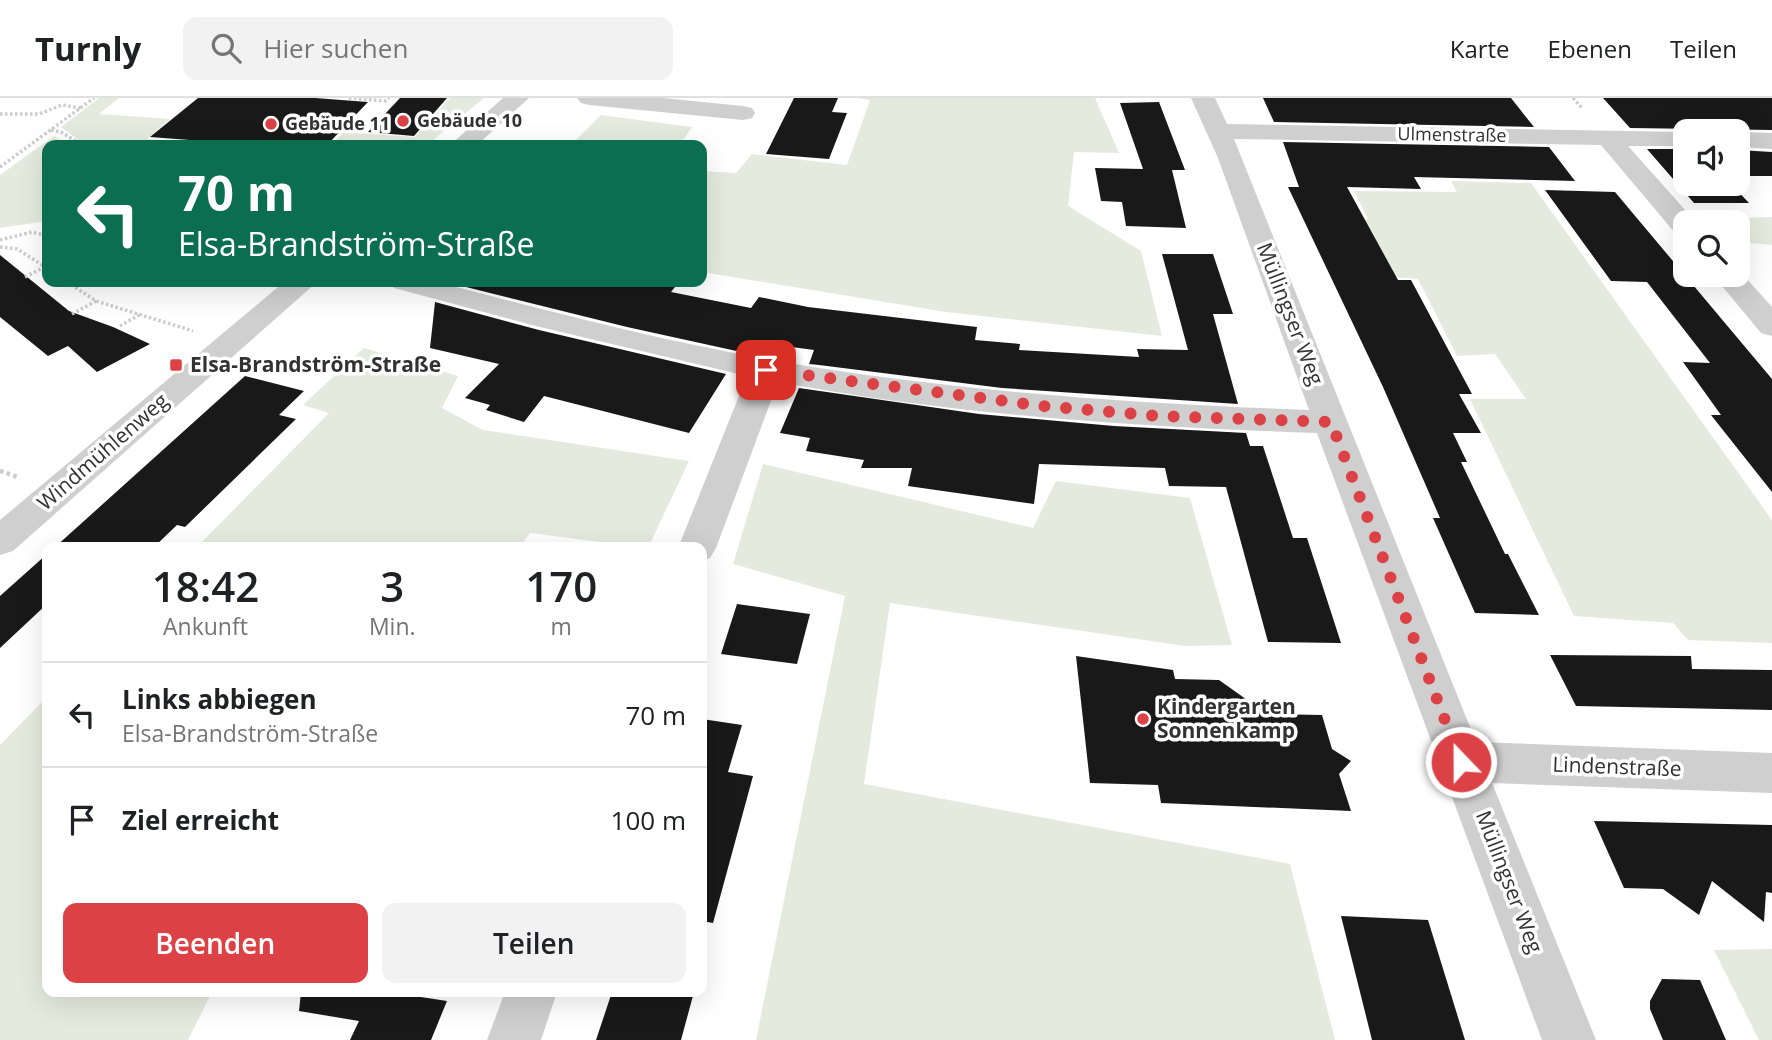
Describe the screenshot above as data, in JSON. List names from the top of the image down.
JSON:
{
  "streets": {
    "street": [
      "Ulmenstraße",
      "Müllingser Weg",
      "Windmühlenweg",
      "Lindenstraße"
    ]
  },
  "crossings": [
    ["Ulmenstraße", "Müllingser Weg"],
    ["Müllingser Weg", "Lindenstraße"]
  ],
  "places": {
    "other": ["Gebäude 10", "Gebäude 11", "Kindergarten Sonnenkamp"],
    "transit": ["Elsa-Brandström-Straße"]
  },
  "page": {
    "header": "Turnly",
    "search": "Hier suchen",
    "nav": ["Karte", "Ebenen", "Teilen"],
    "turn": ["70 m", "Elsa-Brandström-Straße"],
    "eta": [
      "18:42",
      "Ankunft",
      "3",
      "Min.",
      "170",
      "m"
    ],
    "list": [
      {
        "name": "Links abbiegen",
        "note": "Elsa-Brandström-Straße",
        "value": "70 m"
      },
      {
        "name": "Ziel erreicht",
        "value": "100 m"
      }
    ],
    "buttons": ["Beenden", "Teilen"]
  }
}
